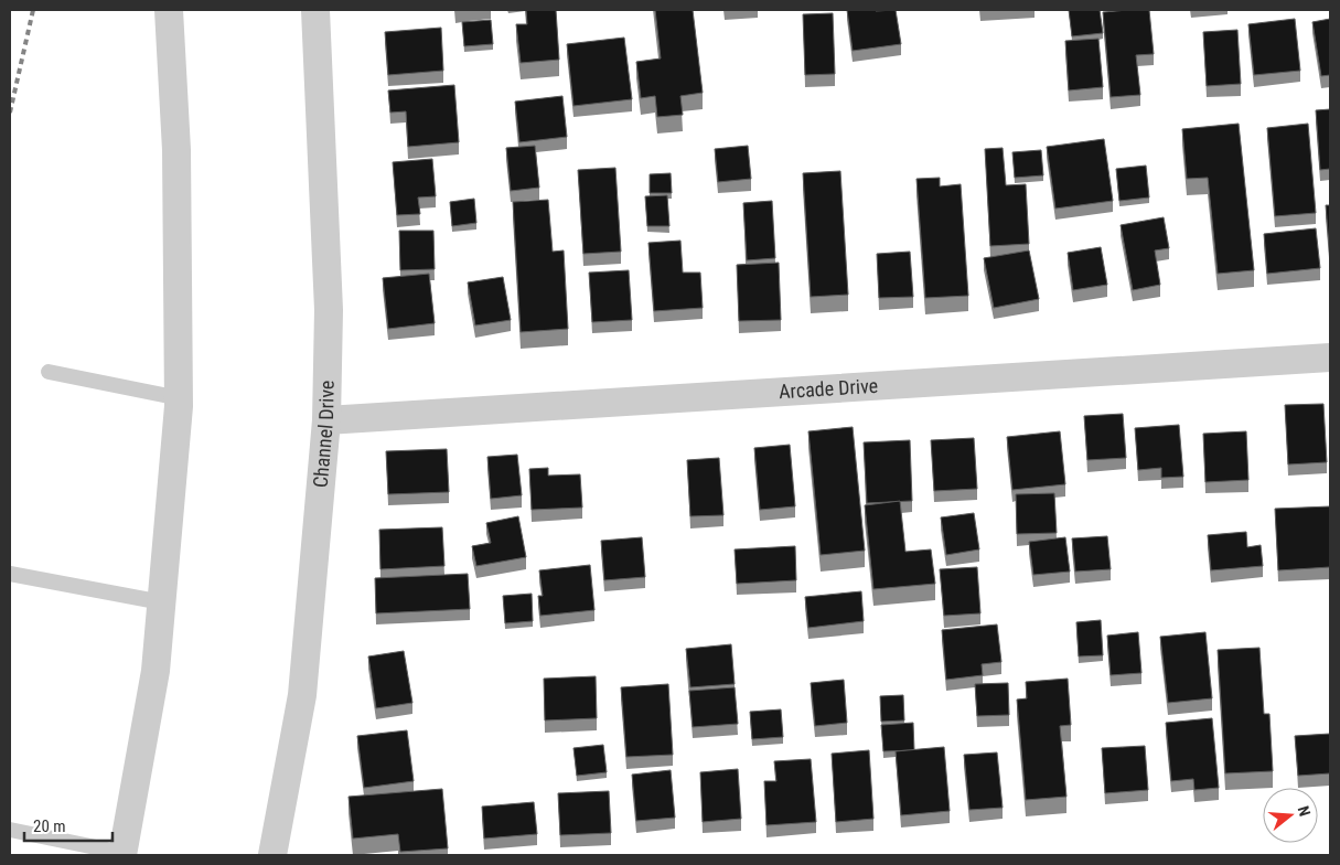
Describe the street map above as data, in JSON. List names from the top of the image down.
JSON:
{
  "streets": {
    "street": ["Arcade Drive", "Channel Drive"]
  },
  "crossings": [
    ["Arcade Drive", "Channel Drive"]
  ],
  "scale_bar": "20 m",
  "north": "right"
}
